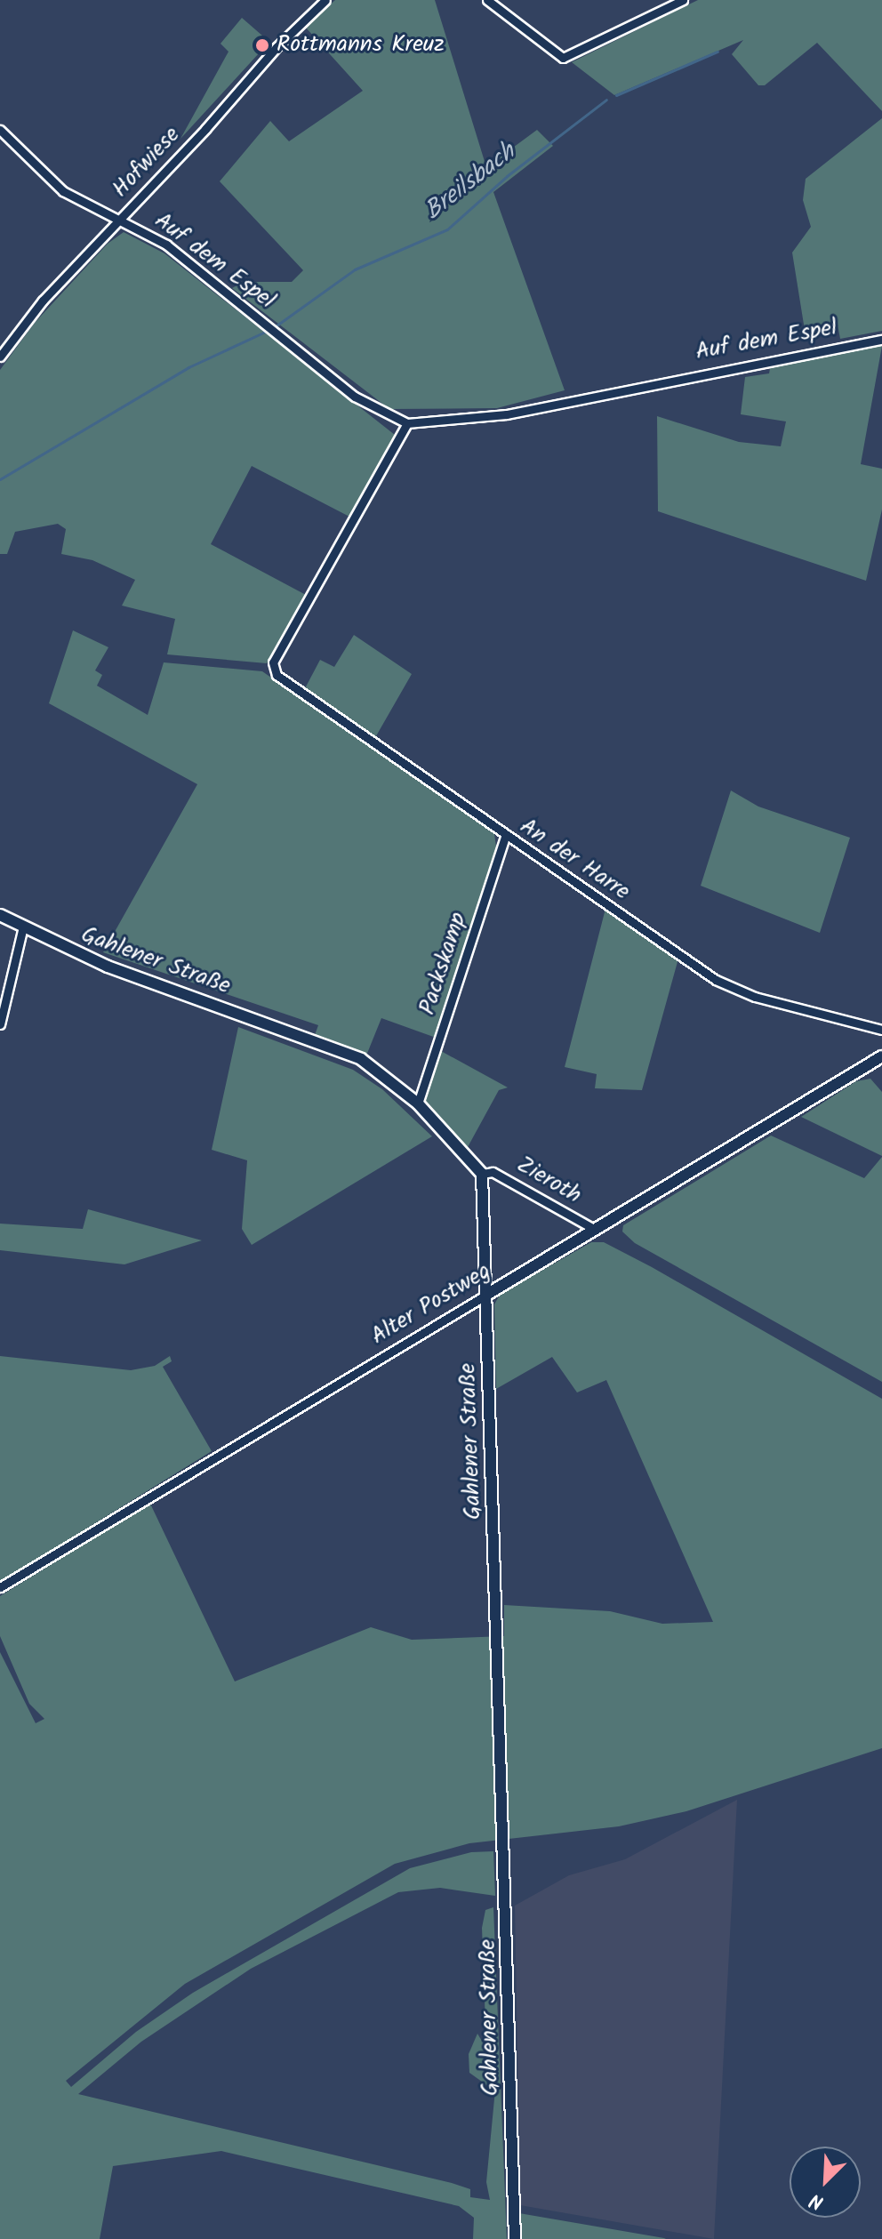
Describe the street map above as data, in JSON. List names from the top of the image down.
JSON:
{
  "streets": {
    "main road": ["Gahlener Straße", "Alter Postweg"],
    "street": [
      "Hofwiese",
      "Auf dem Espel",
      "An der Harre",
      "Packskamp",
      "Zieroth"
    ]
  },
  "crossings": [
    ["Hofwiese", "Auf dem Espel"],
    ["Auf dem Espel", "An der Harre"],
    ["An der Harre", "Packskamp"],
    ["Gahlener Straße", "Packskamp"],
    ["Gahlener Straße", "Zieroth"],
    ["Gahlener Straße", "Alter Postweg"],
    ["Zieroth", "Alter Postweg"]
  ],
  "water": ["Breilsbach"],
  "places": ["Rottmanns Kreuz"],
  "north": "bottom left"
}
